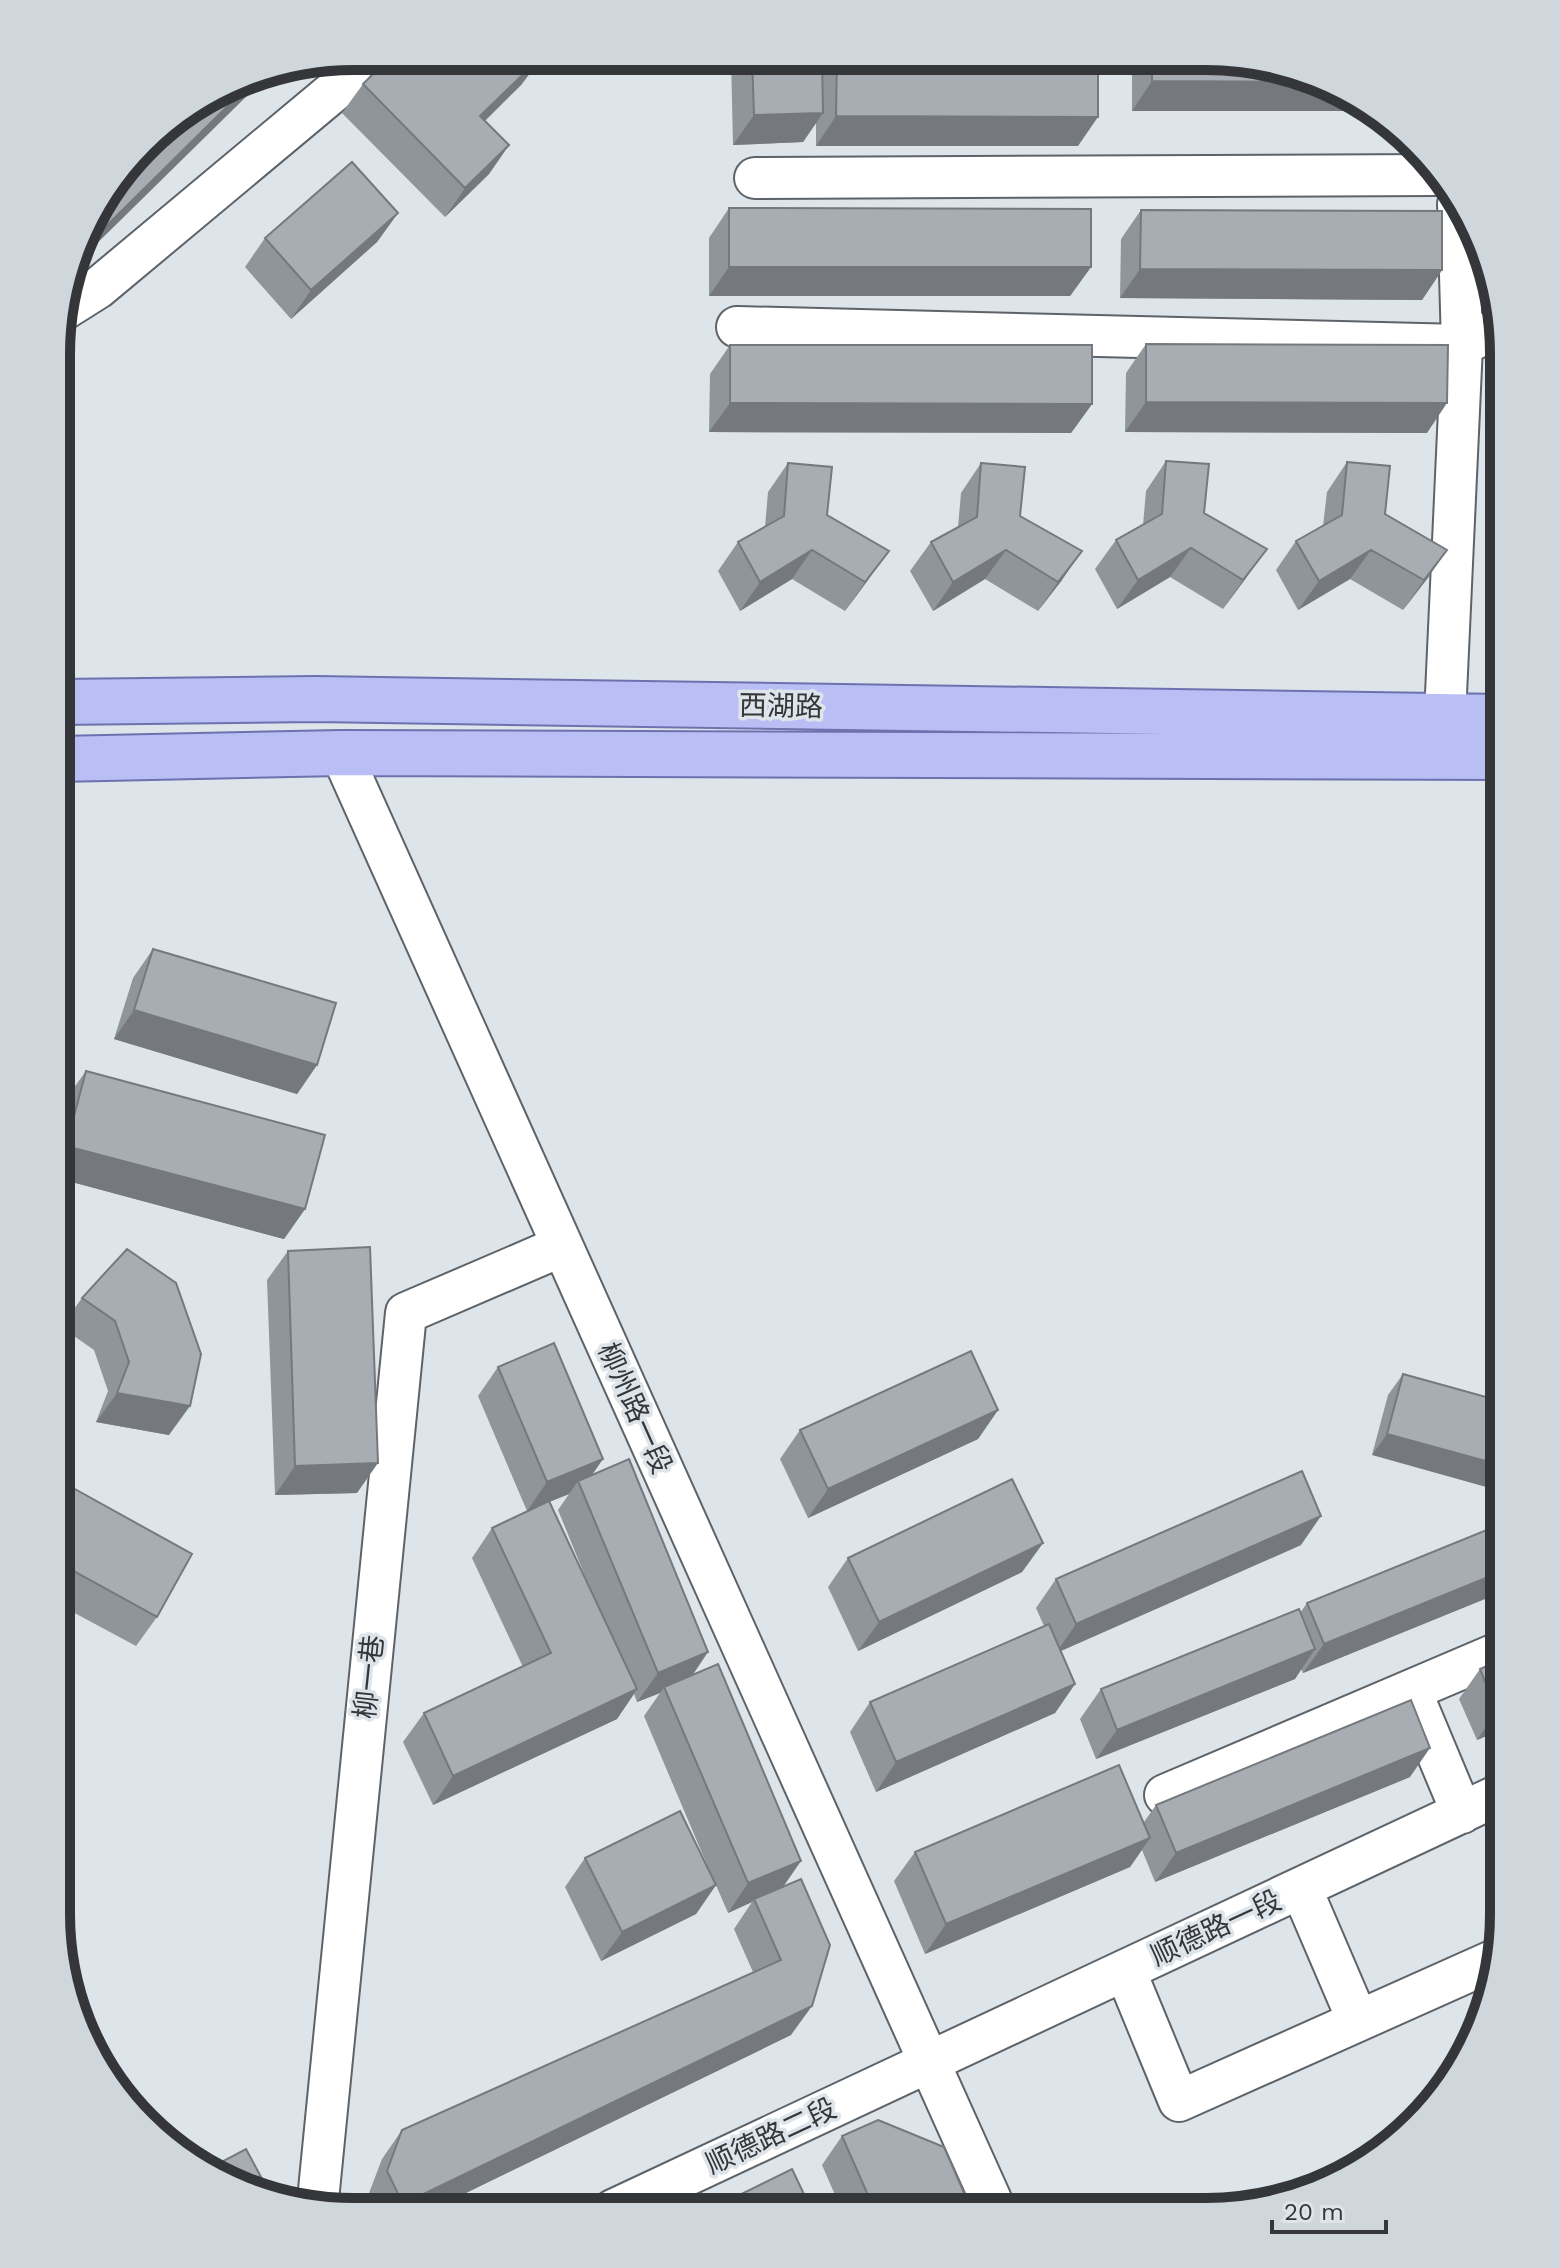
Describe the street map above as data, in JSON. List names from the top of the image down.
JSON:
{
  "streets": {
    "main road": ["西湖路"],
    "street": [
      "柳州路一段",
      "柳一巷",
      "顺德路一段",
      "顺德路二段"
    ]
  },
  "crossings": [
    ["西湖路", "柳州路一段"],
    ["柳州路一段", "柳一巷"],
    ["柳州路一段", "顺德路一段"],
    ["柳州路一段", "顺德路二段"],
    ["顺德路一段", "顺德路二段"]
  ],
  "scale_bar": "20 m"
}
